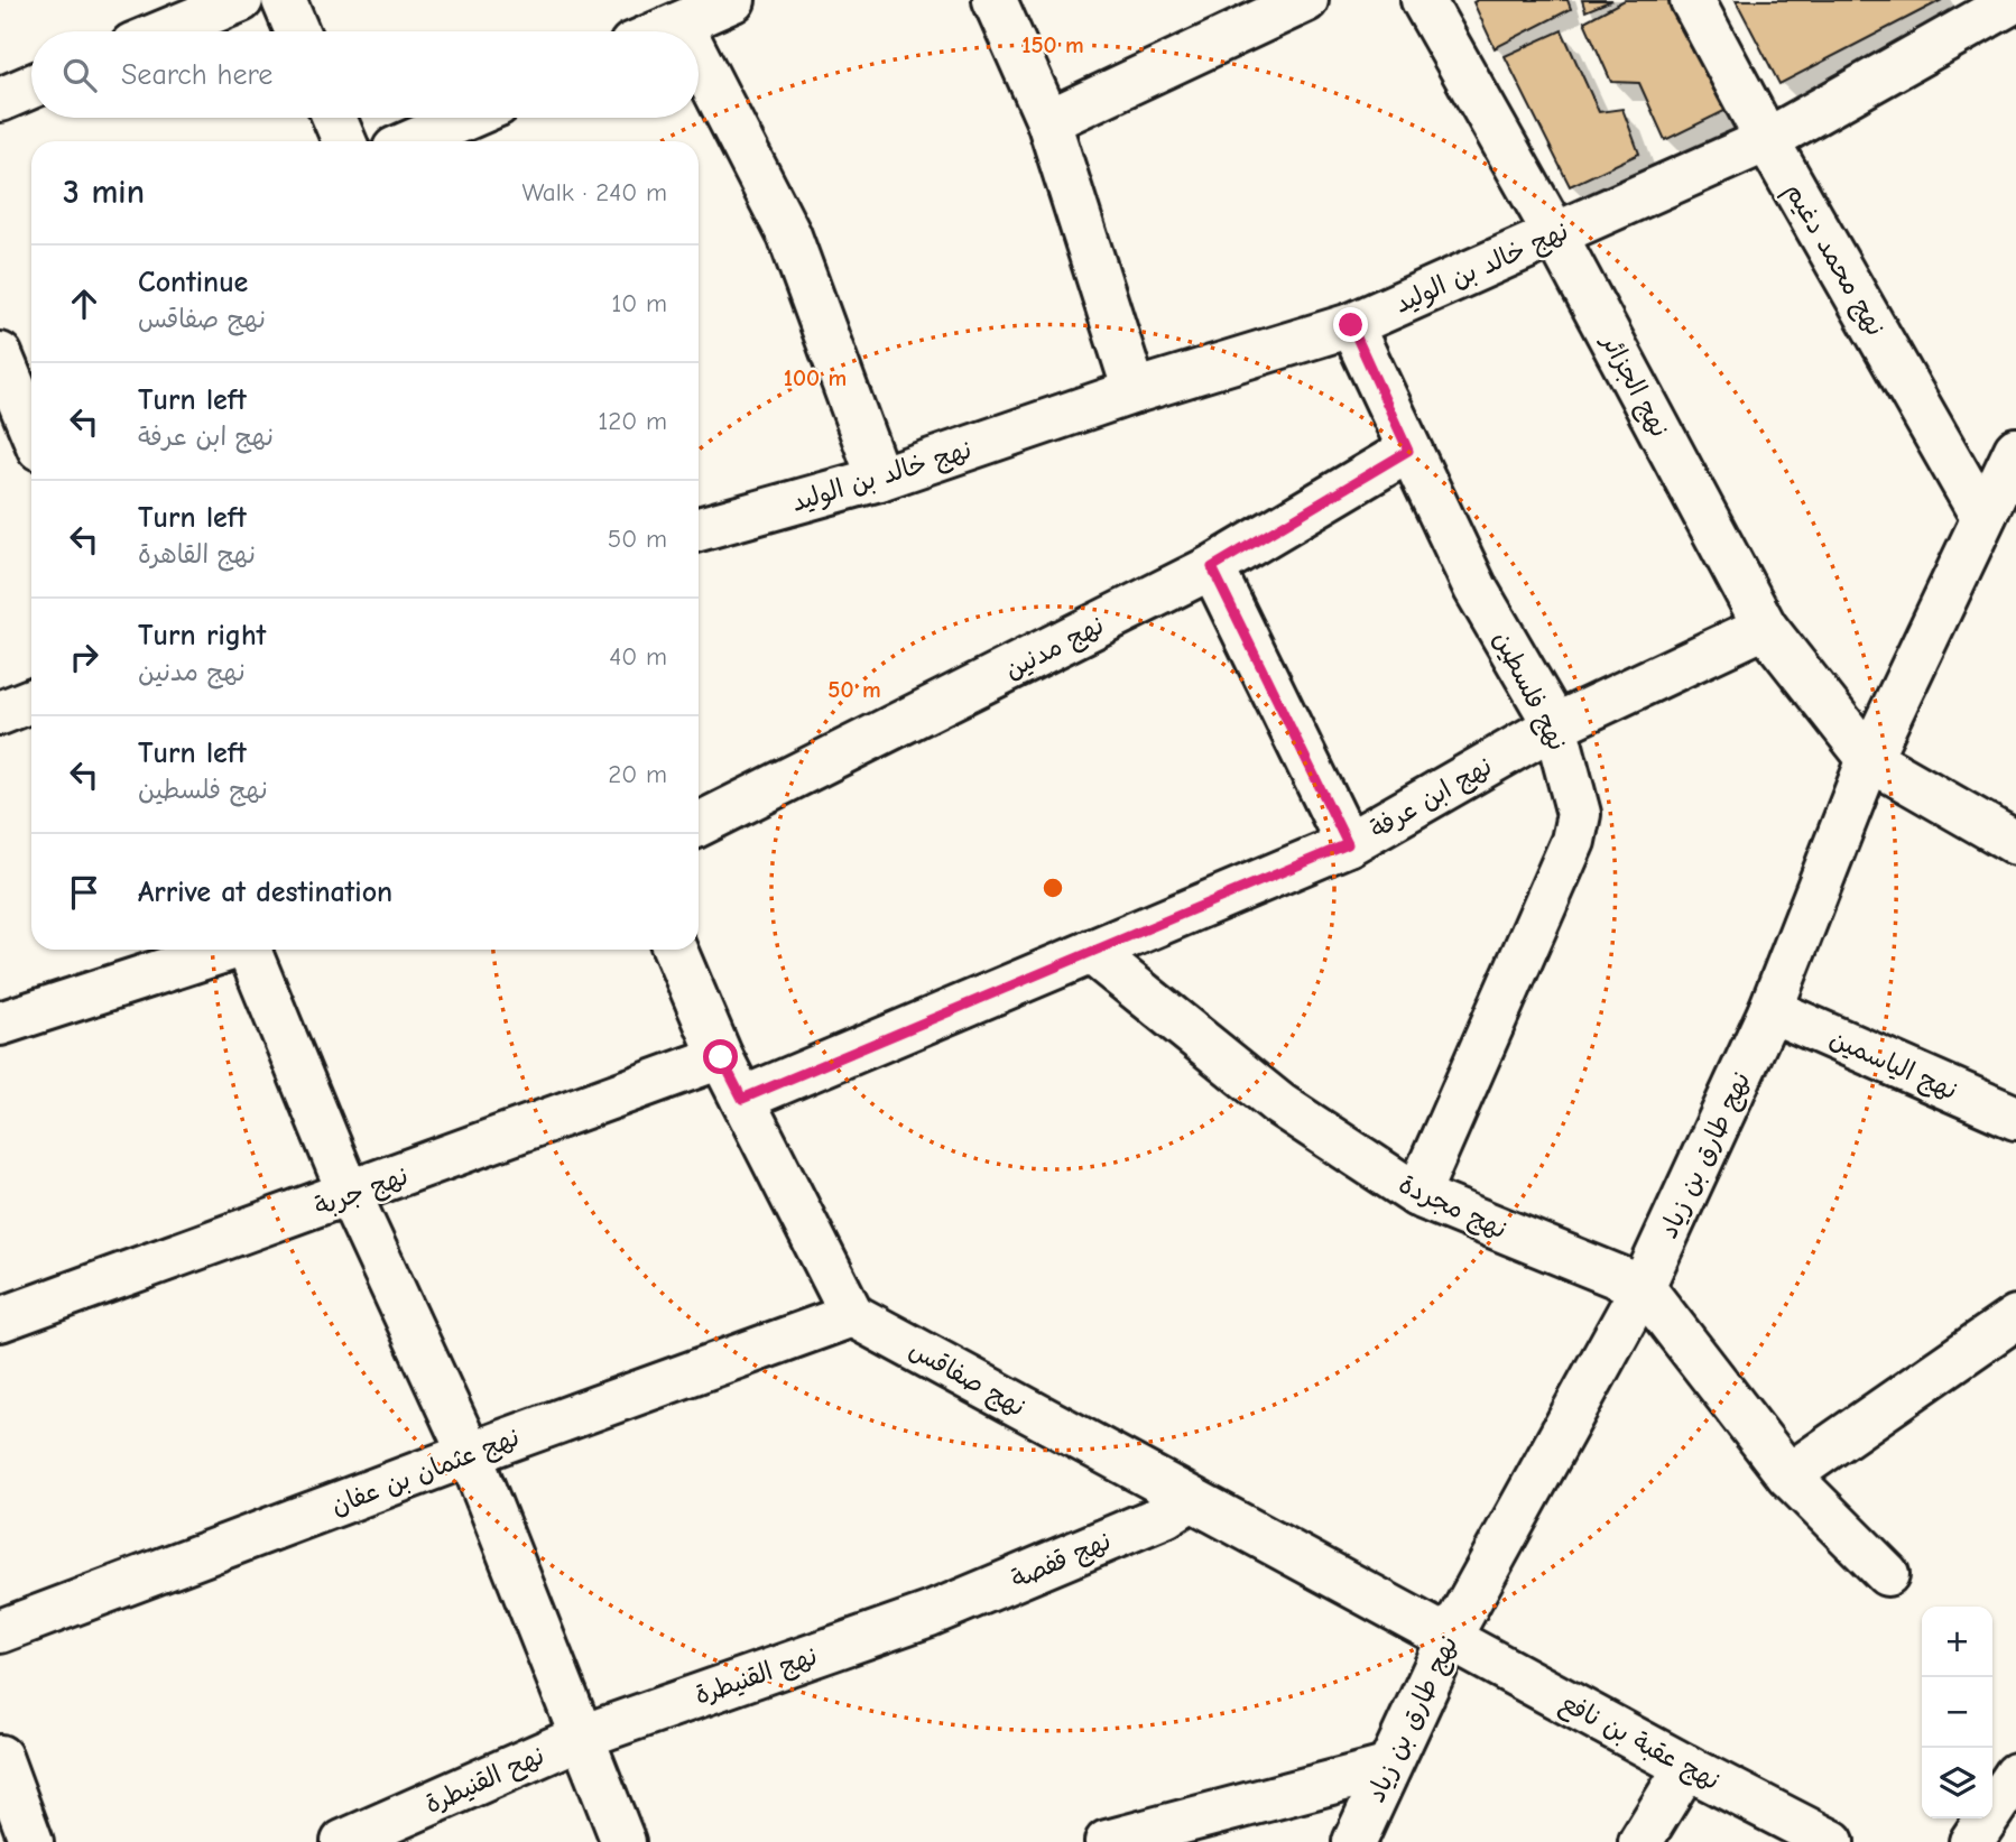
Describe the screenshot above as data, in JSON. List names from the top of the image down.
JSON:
{
  "streets": {
    "street": [
      "نهج محمد دغيم",
      "نهج خالد بن الوليد",
      "نهج الجزائر",
      "نهج مدنين",
      "نهج فلسطين",
      "نهج ابن عرفة",
      "نهج الياسمين",
      "نهج طارق بن زياد",
      "نهج جربة",
      "نهج مجردة",
      "نهج صفاقس",
      "نهج عثمان بن عفان",
      "نهج قفصة",
      "نهج القنيطرة",
      "نهج عقبة بن نافع",
      "نهح القنيطرة"
    ]
  },
  "crossings": [
    ["نهج محمد دغيم", "نهج خالد بن الوليد"],
    ["نهج محمد دغيم", "نهج طارق بن زياد"],
    ["نهج خالد بن الوليد", "نهج الجزائر"],
    ["نهج خالد بن الوليد", "نهج فلسطين"],
    ["نهج الجزائر", "نهج ابن عرفة"],
    ["نهج الجزائر", "نهج طارق بن زياد"],
    ["نهج مدنين", "نهج فلسطين"],
    ["نهج فلسطين", "نهج ابن عرفة"],
    ["نهج فلسطين", "نهج مجردة"],
    ["نهج ابن عرفة", "نهج مجردة"],
    ["نهج الياسمين", "نهج طارق بن زياد"],
    ["نهج طارق بن زياد", "نهج مجردة"],
    ["نهج طارق بن زياد", "نهج صفاقس"],
    ["نهج طارق بن زياد", "نهج عقبة بن نافع"],
    ["نهج صفاقس", "نهج عثمان بن عفان"],
    ["نهج صفاقس", "نهج قفصة"],
    ["نهج صفاقس", "نهج عقبة بن نافع"],
    ["نهج قفصة", "نهج القنيطرة"],
    ["نهج القنيطرة", "نهح القنيطرة"]
  ],
  "page": {
    "search": "Search here",
    "heading": ["3 min", "Walk · 240 m"],
    "list": [
      ["Continue", "نهج صفاقس", "10 m"],
      ["Turn left", "نهج ابن عرفة", "120 m"],
      ["Turn left", "نهج القاهرة", "50 m"],
      ["Turn right", "نهج مدنين", "40 m"],
      ["Turn left", "نهج فلسطين", "20 m"],
      "Arrive at destination"
    ],
    "map_buttons": ["+", "−"]
  },
  "rings": ["150 m", "100 m", "50 m"]
}
